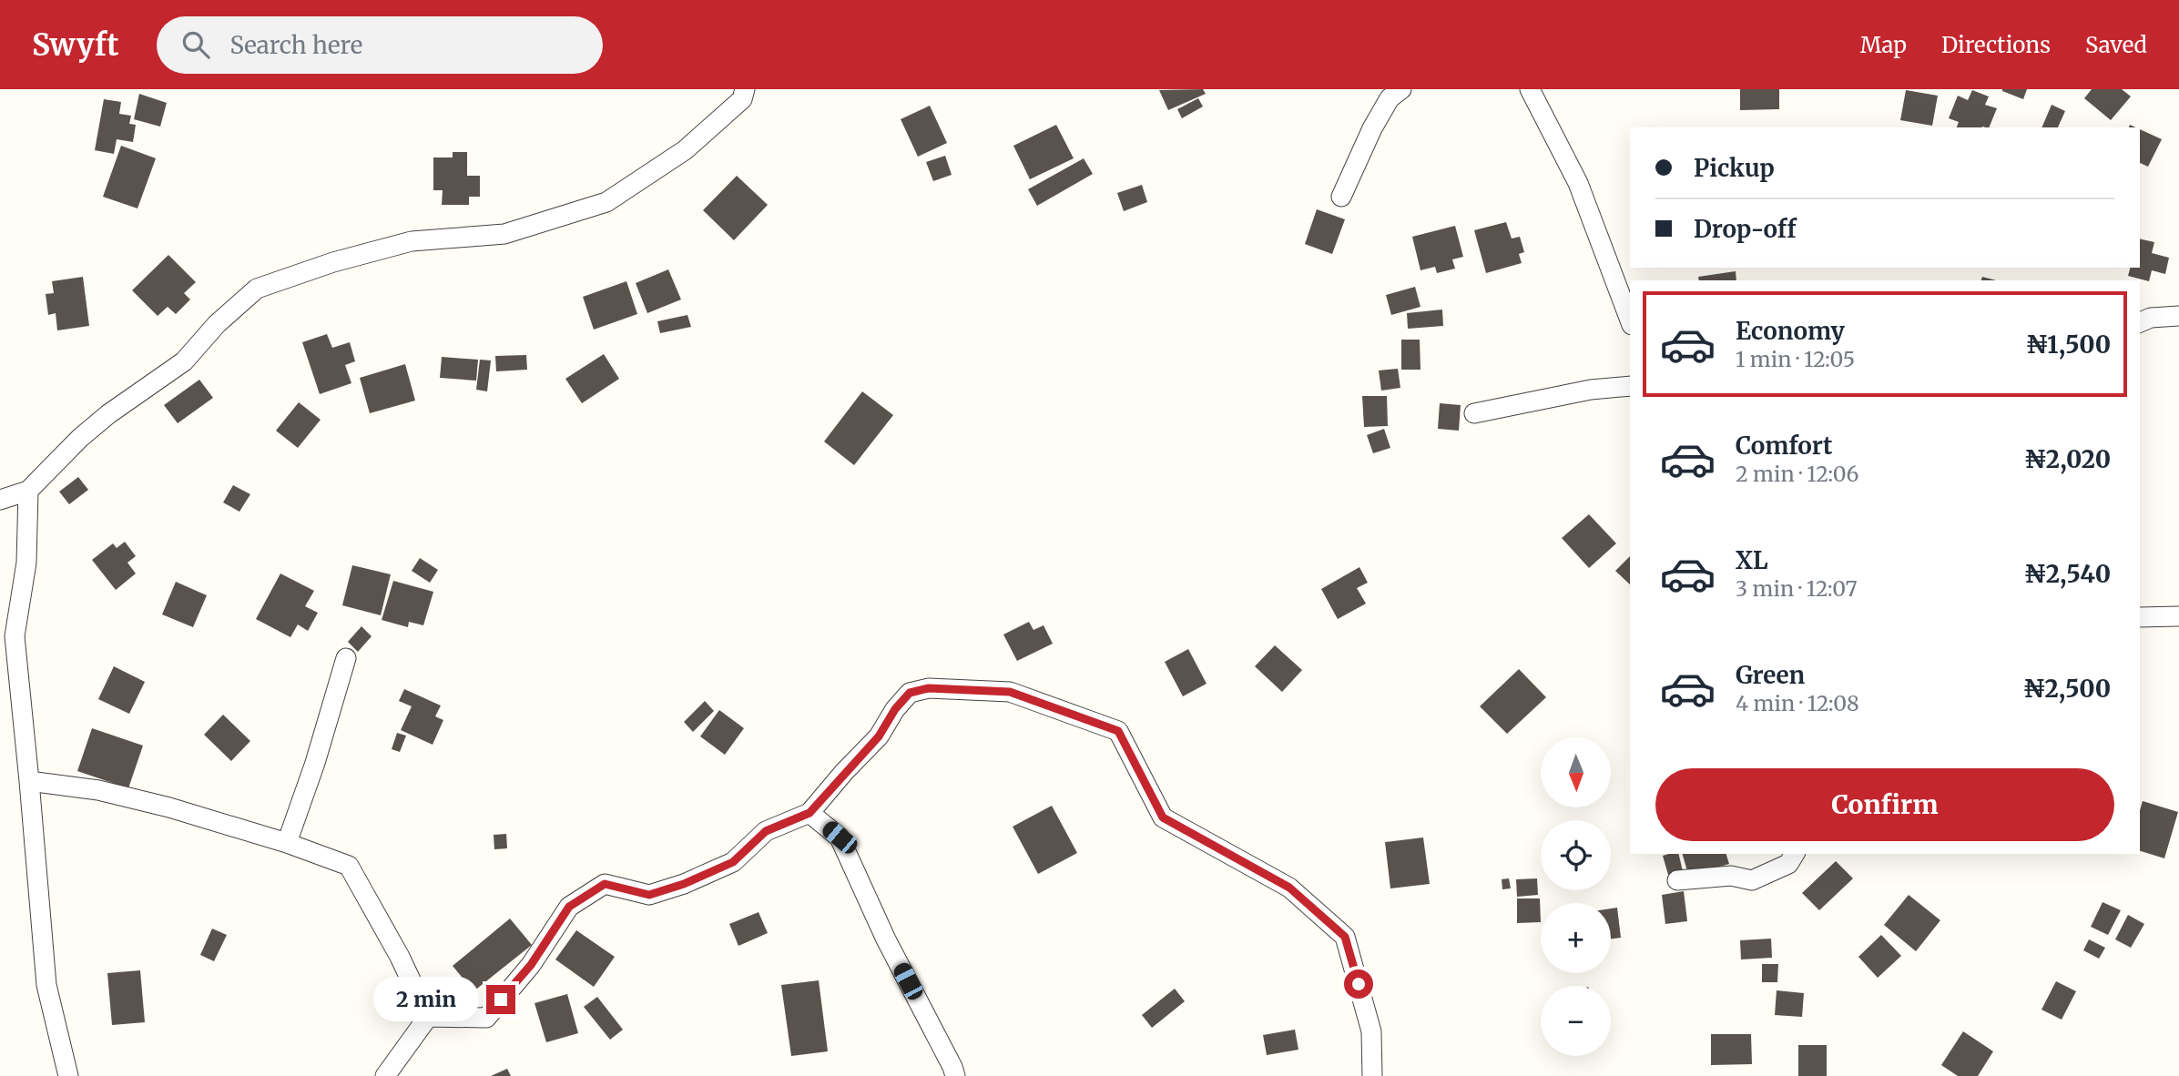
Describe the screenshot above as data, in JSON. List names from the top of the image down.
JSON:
{
  "north": "bottom",
  "page": {
    "header": "Swyft",
    "search": "Search here",
    "nav": ["Map", "Directions", "Saved"],
    "banner": ["Pickup", "Drop-off"],
    "list": [
      {
        "name": "Economy",
        "note": "1 min · 12:05",
        "value": "₦1,500"
      },
      {
        "name": "Comfort",
        "note": "2 min · 12:06",
        "value": "₦2,020"
      },
      {
        "name": "XL",
        "note": "3 min · 12:07",
        "value": "₦2,540"
      },
      {
        "name": "Green",
        "note": "4 min · 12:08",
        "value": "₦2,500"
      }
    ],
    "map_buttons": ["+", "−"],
    "buttons": "Confirm",
    "bubble": "2 min"
  }
}
